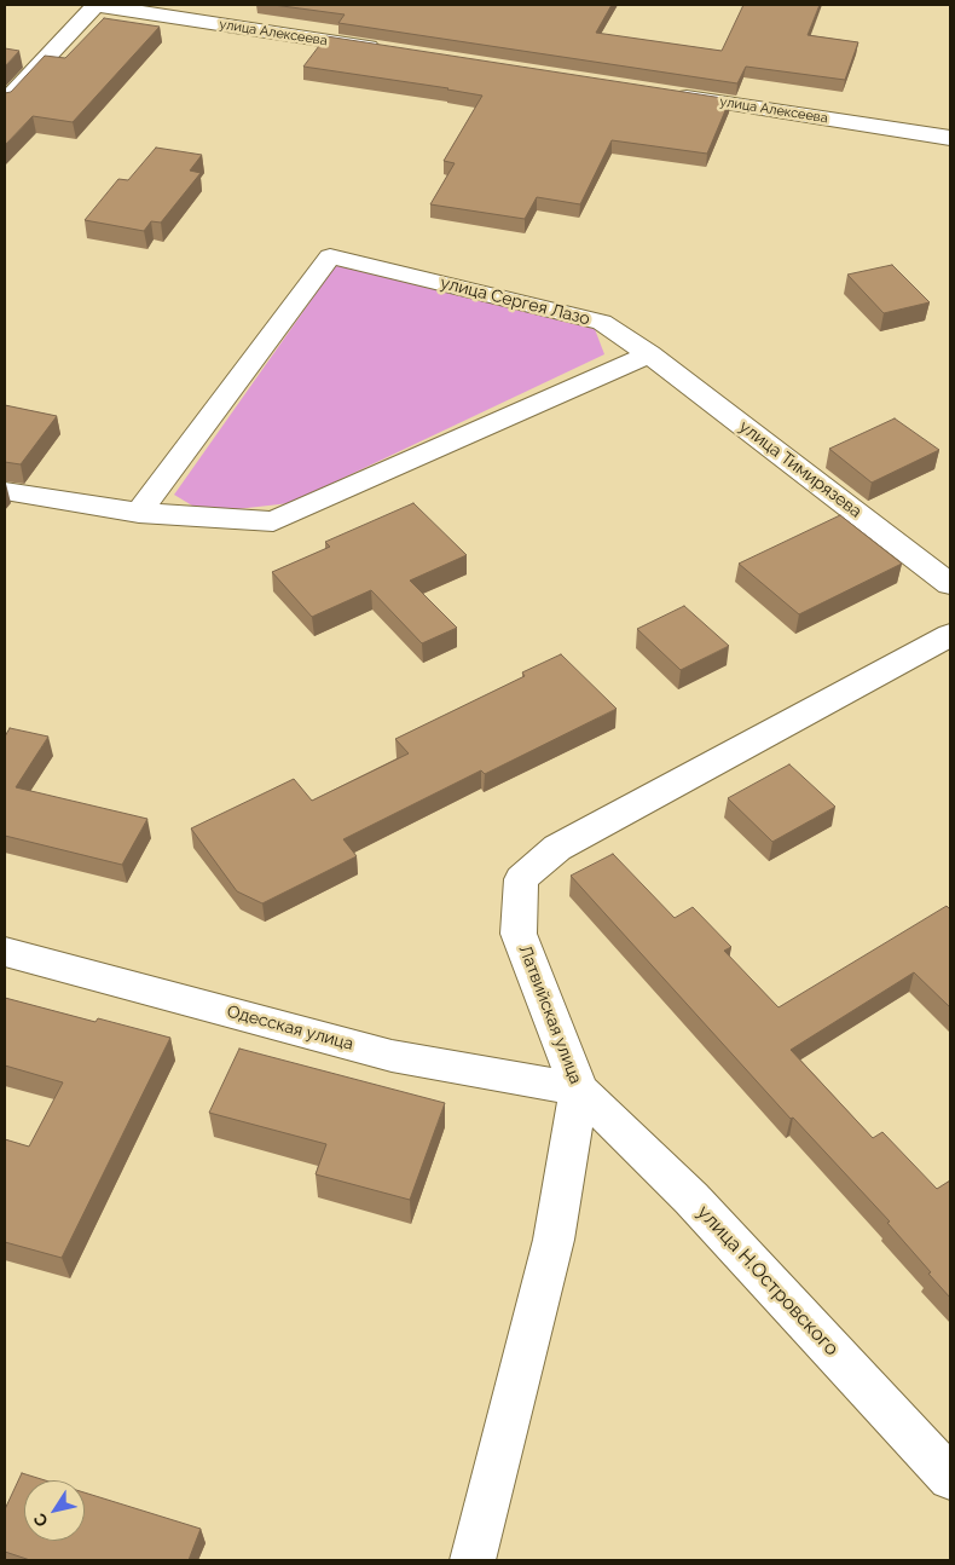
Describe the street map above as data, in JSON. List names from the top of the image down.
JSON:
{
  "streets": {
    "street": [
      "улица Алексеева",
      "улица Сергея Лазо",
      "улица Тимирязева",
      "Латвийская улица",
      "Одесская улица",
      "улица Н.Островского"
    ]
  },
  "crossings": [
    ["улица Сергея Лазо", "улица Тимирязева"],
    ["Латвийская улица", "Одесская улица"],
    ["Латвийская улица", "улица Н.Островского"],
    ["Одесская улица", "улица Н.Островского"]
  ],
  "north": "bottom left"
}
